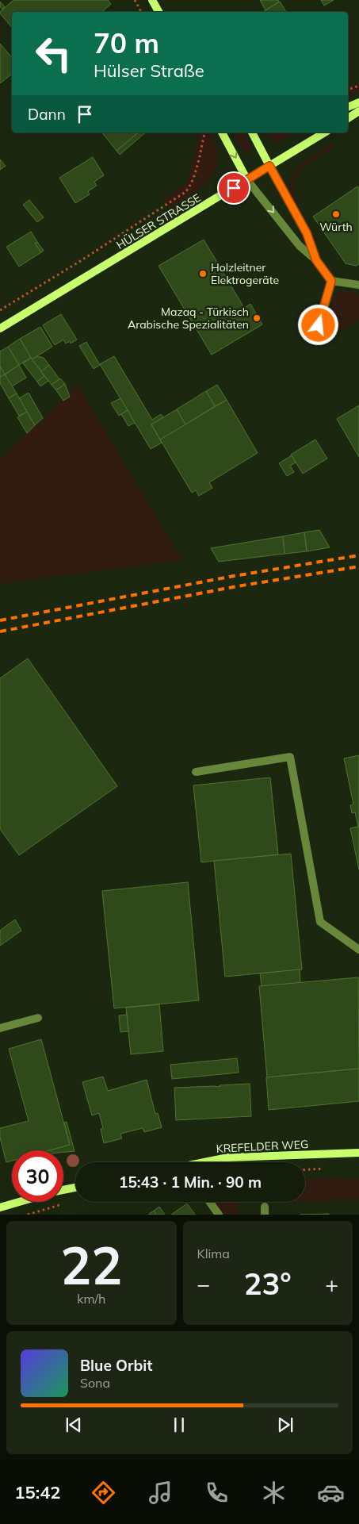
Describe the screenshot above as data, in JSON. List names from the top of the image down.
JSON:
{
  "streets": {
    "street": ["HÜLSER STRASSE", "KREFELDER WEG"]
  },
  "places": ["Würth", "Holzleitner Elektrogeräte", "Mazaq - Türkisch Arabische Spezialitäten"],
  "page": {
    "turn": ["70 m", "Hülser Straße"],
    "then": "Dann",
    "limit": "30",
    "trip": "15:43 · 1 Min. · 90 m",
    "tile": [
      ["22", "km/h"],
      "Klima"
    ],
    "heat": ["−", "23°", "+"],
    "song": ["Blue Orbit", "Sona"],
    "tabs": "15:42"
  }
}
